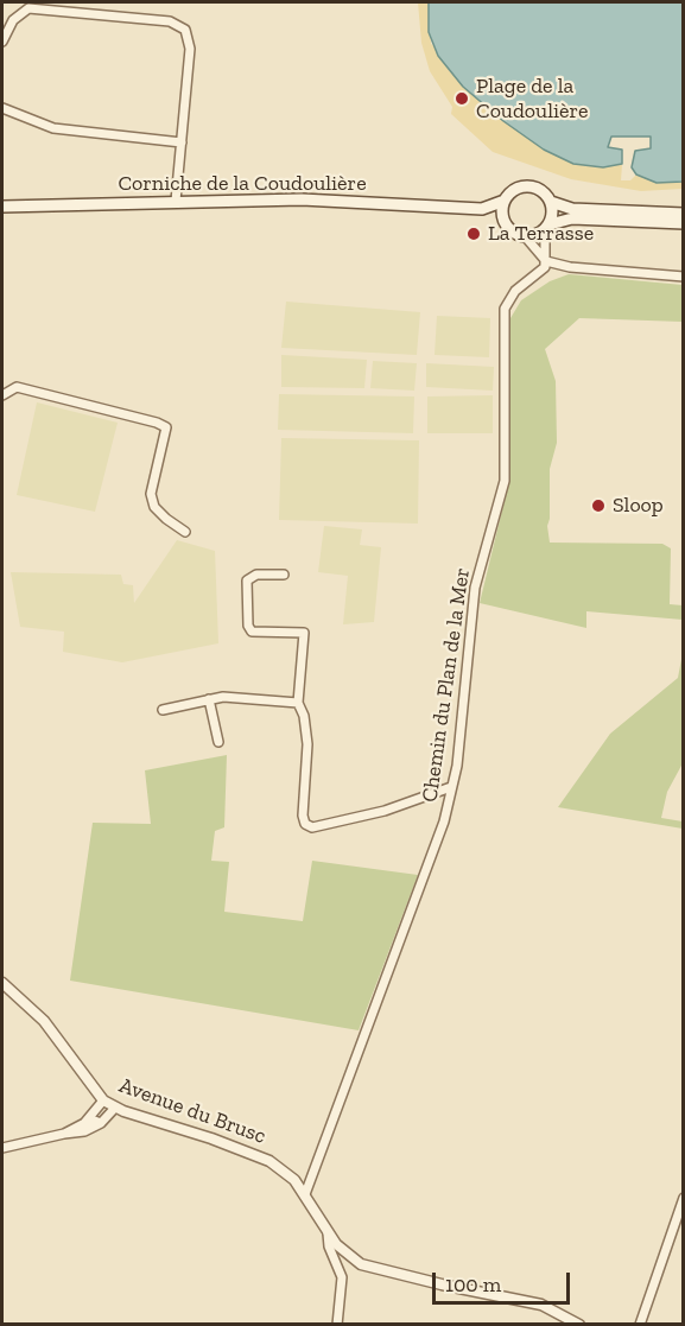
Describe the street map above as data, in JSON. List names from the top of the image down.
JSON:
{
  "streets": {
    "main road": ["Corniche de la Coudoulière"],
    "street": ["Chemin du Plan de la Mer", "Avenue du Brusc"]
  },
  "crossings": [
    ["Chemin du Plan de la Mer", "Avenue du Brusc"]
  ],
  "places": ["Plage de la Coudoulière", "La Terrasse", "Sloop"],
  "scale_bar": "100 m"
}
